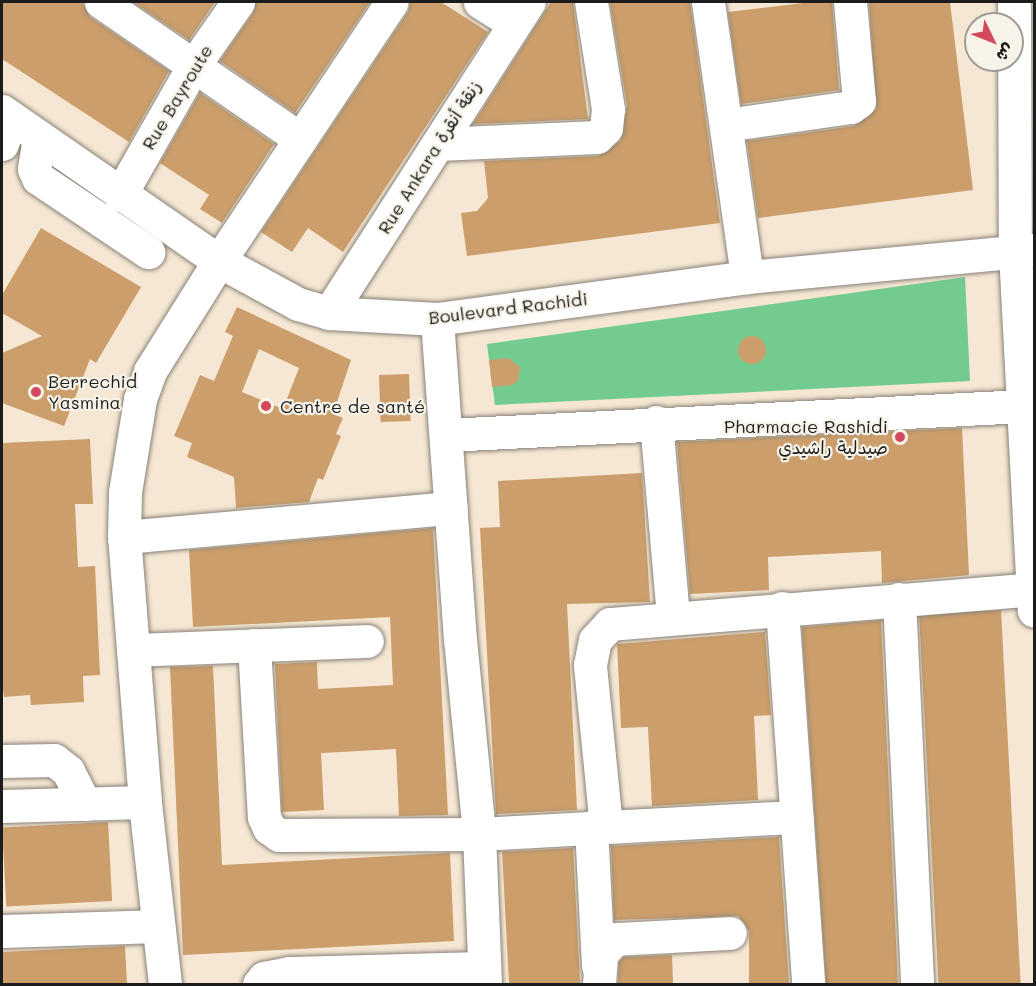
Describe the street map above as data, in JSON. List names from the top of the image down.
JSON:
{
  "streets": {
    "street": ["Rue Bayroute", "Rue Ankara زنقة أنقرة", "Boulevard Rachidi"]
  },
  "crossings": [
    ["Rue Bayroute", "Boulevard Rachidi"],
    ["Rue Ankara زنقة أنقرة", "Boulevard Rachidi"]
  ],
  "places": ["Berrechid Yasmina", "Centre de santé", "Pharmacie Rashidi صيدلية راشيدي"],
  "north": "bottom right"
}
